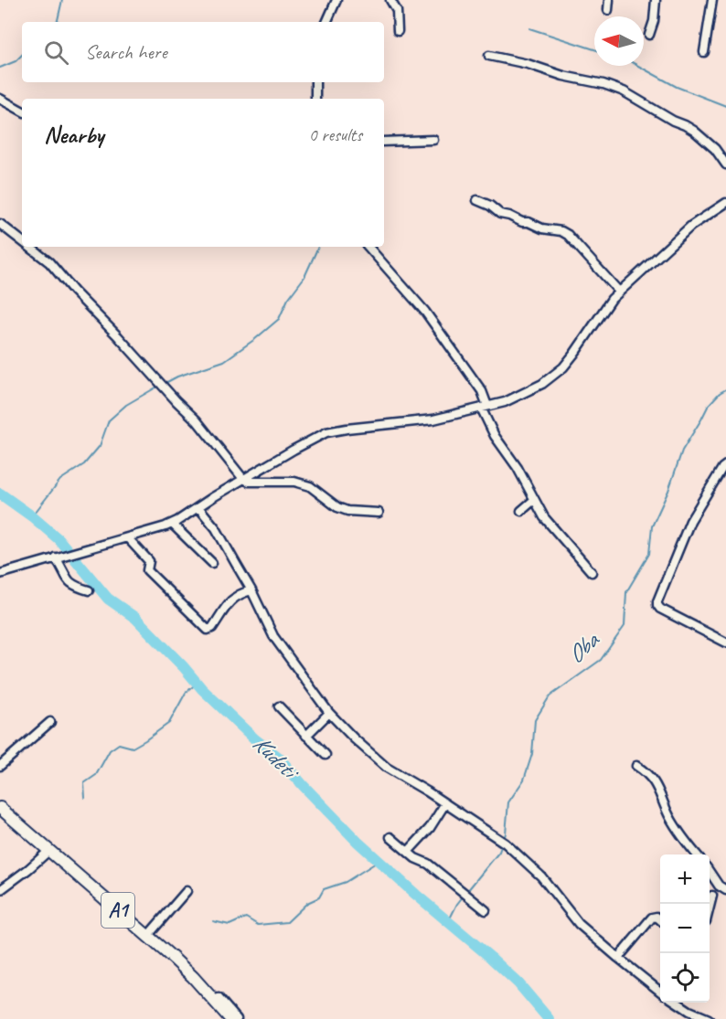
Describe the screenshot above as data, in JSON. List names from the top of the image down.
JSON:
{
  "streets": {
    "highway": ["A1"]
  },
  "water": ["Oba", "Kudeti"],
  "north": "left",
  "page": {
    "search": "Search here",
    "heading": ["Nearby", "0 results"],
    "map_buttons": ["+", "−"]
  }
}
